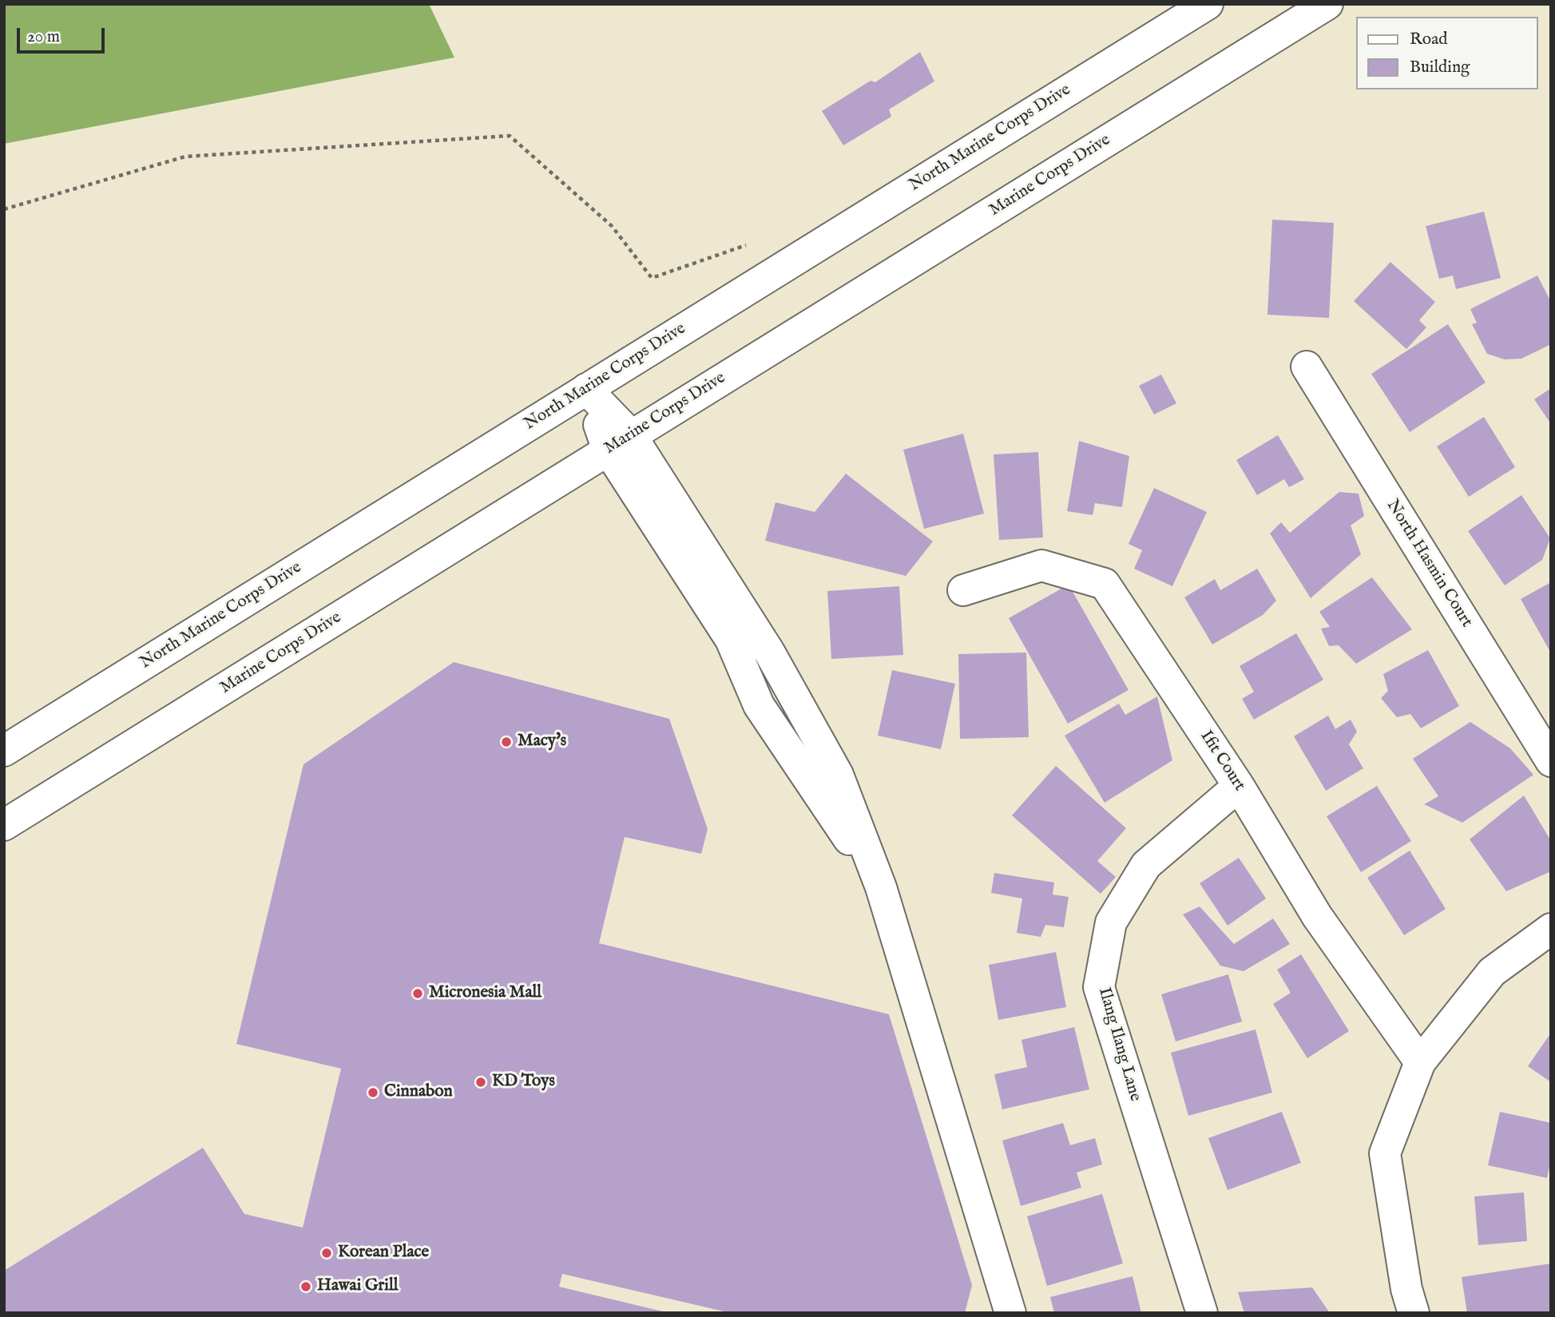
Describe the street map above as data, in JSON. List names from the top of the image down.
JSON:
{
  "streets": {
    "street": [
      "North Marine Corps Drive",
      "Marine Corps Drive",
      "North Hasmin Court",
      "Ifit Court",
      "Ilang Ilang Lane"
    ]
  },
  "crossings": [
    ["Ifit Court", "Ilang Ilang Lane"]
  ],
  "places": [
    "Macy's",
    "Micronesia Mall",
    "KD Toys",
    "Cinnabon",
    "Korean Place",
    "Hawai Grill"
  ],
  "legend": ["Road", "Building"],
  "scale_bar": "20 m"
}
